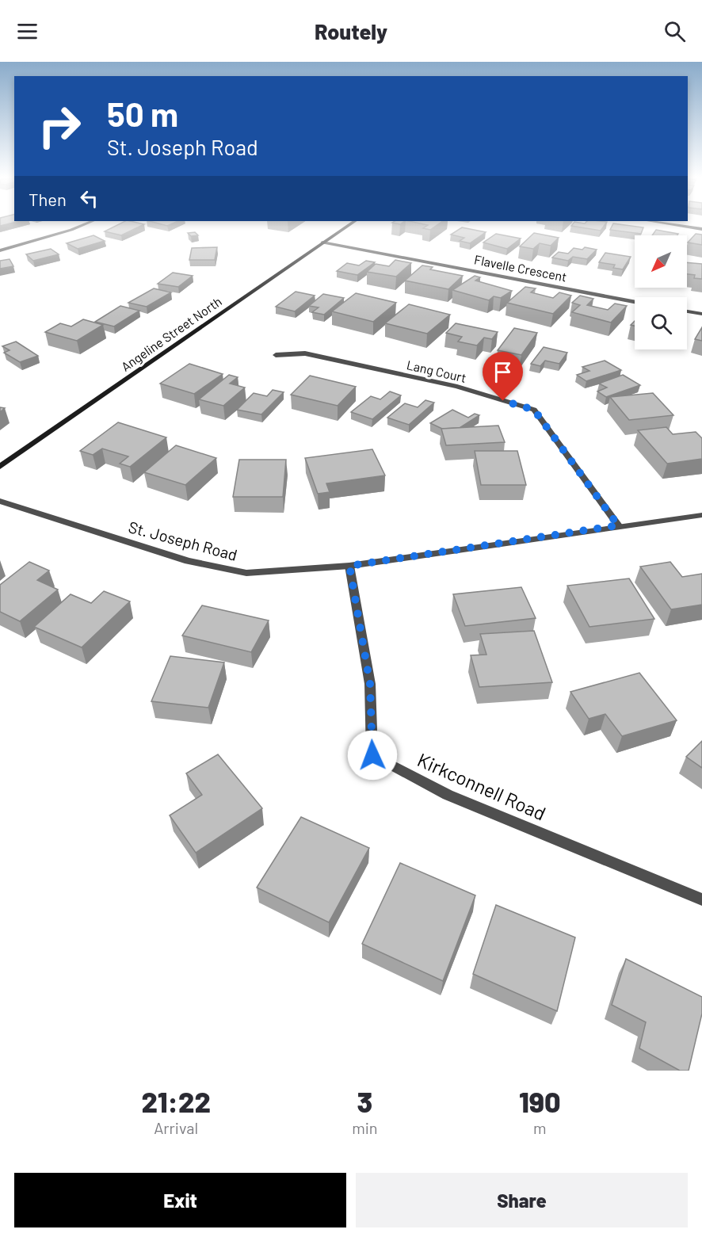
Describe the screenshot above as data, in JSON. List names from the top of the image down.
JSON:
{
  "streets": {
    "main road": ["Angeline Street North"],
    "street": [
      "Flavelle Crescent",
      "Lang Court",
      "St. Joseph Road",
      "Kirkconnell Road"
    ]
  },
  "crossings": [
    ["Flavelle Crescent", "Angeline Street North"],
    ["Lang Court", "St. Joseph Road"],
    ["St. Joseph Road", "Kirkconnell Road"]
  ],
  "north": "bottom left",
  "page": {
    "header": "Routely",
    "turn": ["50 m", "St. Joseph Road"],
    "then": "Then",
    "eta": [
      "21:22",
      "Arrival",
      "3",
      "min",
      "190",
      "m"
    ],
    "buttons": ["Exit", "Share"]
  }
}
